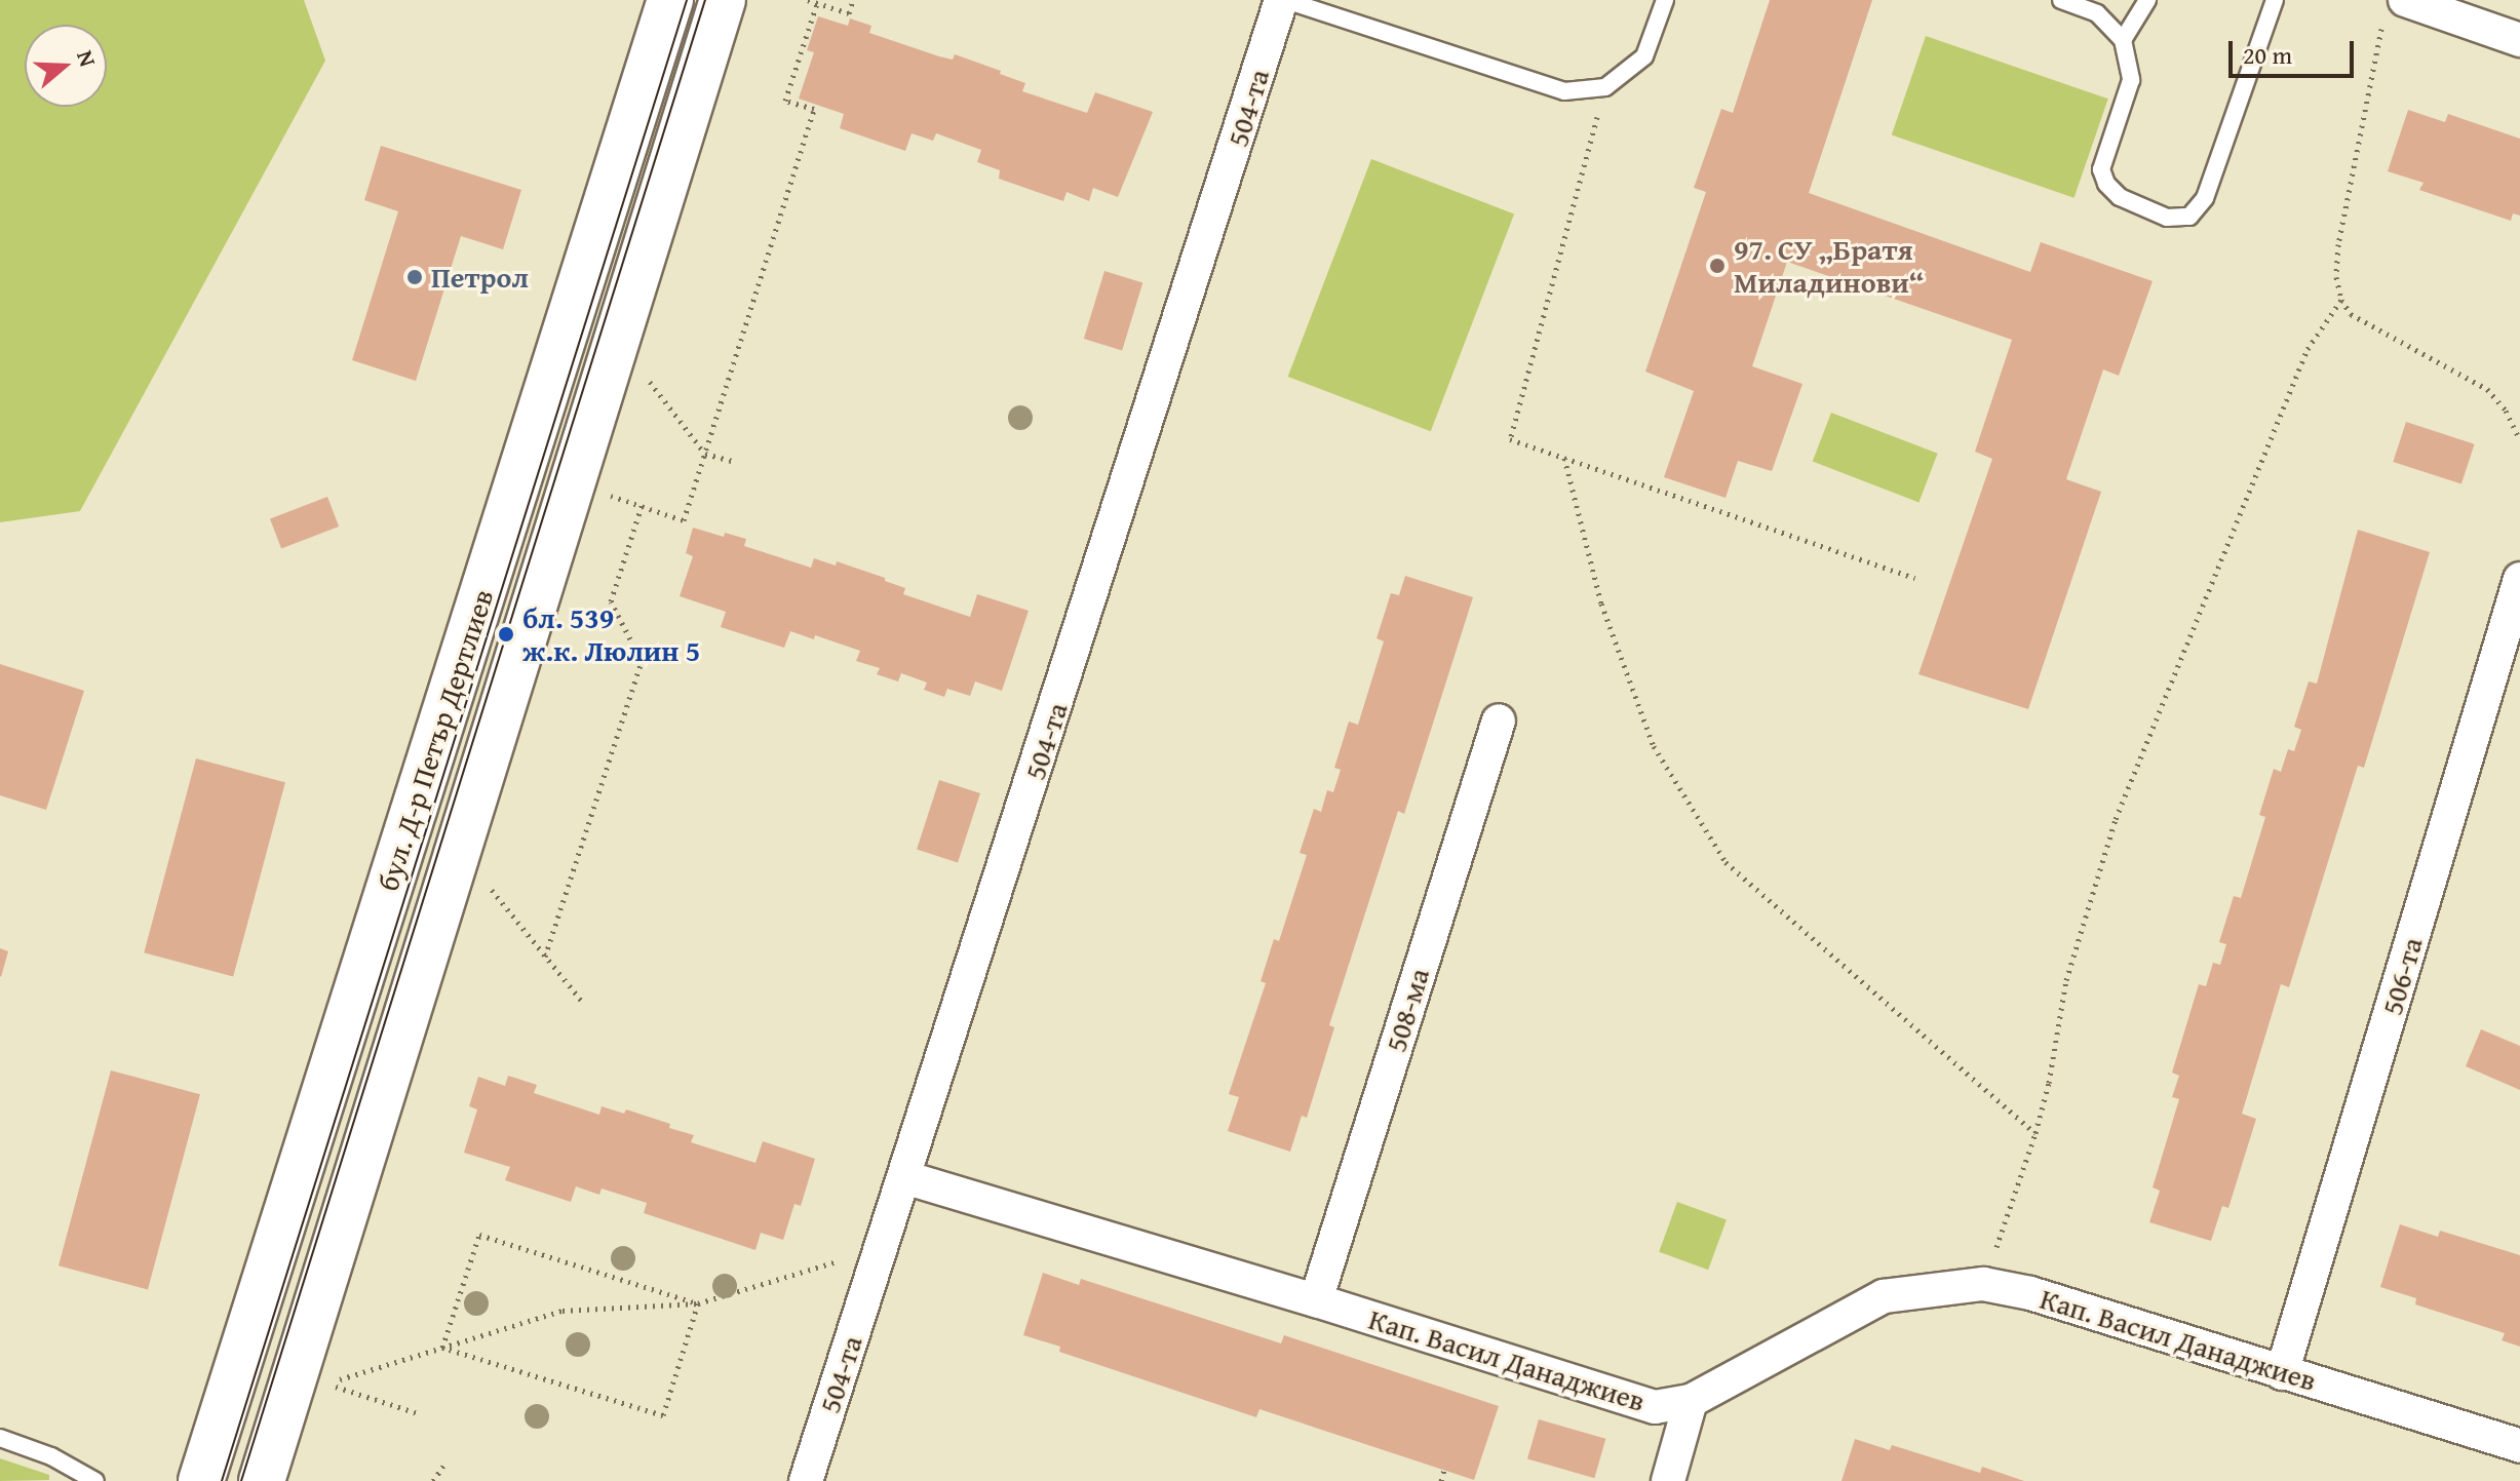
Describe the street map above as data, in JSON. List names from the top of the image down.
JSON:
{
  "streets": {
    "main road": ["бул. Д-р Петър Дертлиев"],
    "street": [
      "504-та",
      "506-та",
      "508-ма",
      "Кап. Васил Данаджиев"
    ]
  },
  "crossings": [
    ["504-та", "Кап. Васил Данаджиев"],
    ["506-та", "Кап. Васил Данаджиев"],
    ["508-ма", "Кап. Васил Данаджиев"]
  ],
  "places": ["97. СУ „Братя Миладинови“", "Петрол", "бл. 539 ж.к. Люлин 5"],
  "scale_bar": "20 m",
  "north": "right"
}
